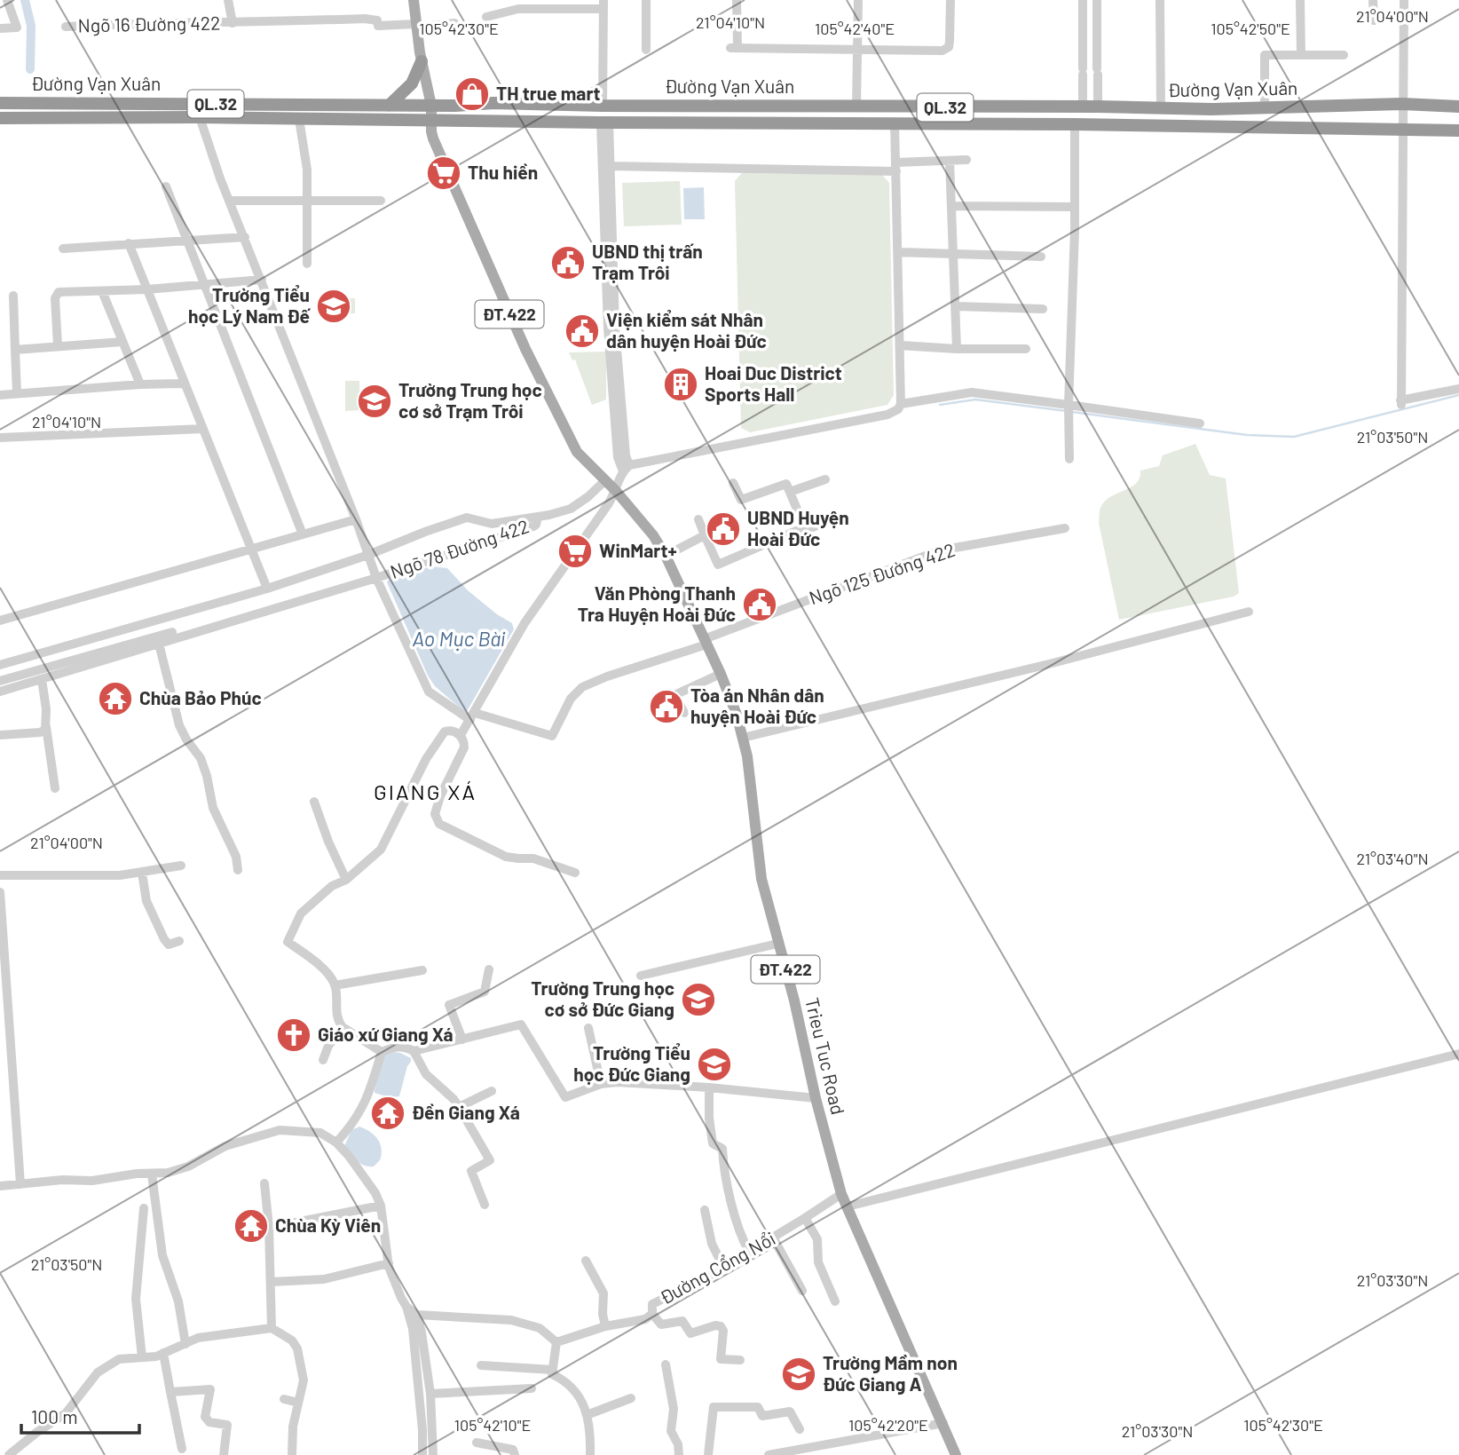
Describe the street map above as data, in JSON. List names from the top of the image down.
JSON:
{
  "streets": {
    "highway": ["Đường Vạn Xuân", "QL.32"],
    "main road": ["ĐT.422", "Trieu Tuc Road"],
    "street": [
      "Ngõ 16 Đường 422",
      "Ngõ 78 Đường 422",
      "Ngõ 125 Đường 422",
      "Đường Cổng Nổi"
    ]
  },
  "crossings": [
    ["Ngõ 16 Đường 422", "ĐT.422"],
    ["Đường Vạn Xuân", "ĐT.422"],
    ["ĐT.422", "Trieu Tuc Road"],
    ["Ngõ 125 Đường 422", "Trieu Tuc Road"],
    ["Trieu Tuc Road", "Đường Cổng Nổi"]
  ],
  "districts": ["GIANG XÁ"],
  "water": ["Ao Mục Bài"],
  "places": {
    "shop": ["TH true mart"],
    "supermarket": ["Thu hiền", "WinMart+"],
    "public building": [
      "UBND thị trấn Trạm Trôi",
      "Viện kiểm sát Nhân dân huyện Hoài Đức",
      "UBND Huyện Hoài Đức",
      "Văn Phòng Thanh Tra Huyện Hoài Đức",
      "Tòa án Nhân dân huyện Hoài Đức"
    ],
    "school or university": [
      "Trường Tiểu học Lý Nam Đế",
      "Trường Trung học cơ sở Trạm Trôi",
      "Trường Trung học cơ sở Đức Giang",
      "Trường Tiểu học Đức Giang",
      "Trường Mầm non Đức Giang A"
    ],
    "building": ["Hoai Duc District Sports Hall"],
    "temple": ["Chùa Bảo Phúc", "Đền Giang Xá", "Chùa Kỳ Viên"],
    "church": ["Giáo xứ Giang Xá"]
  },
  "scale_bar": "100 m",
  "coordinates": [
    "21°04'00\"N",
    "21°04'10\"N",
    "105°42'30\"E",
    "105°42'40\"E",
    "105°42'50\"E",
    "21°03'50\"N",
    "21°03'40\"N",
    "21°03'30\"N",
    "105°42'10\"E",
    "105°42'20\"E"
  ]
}
